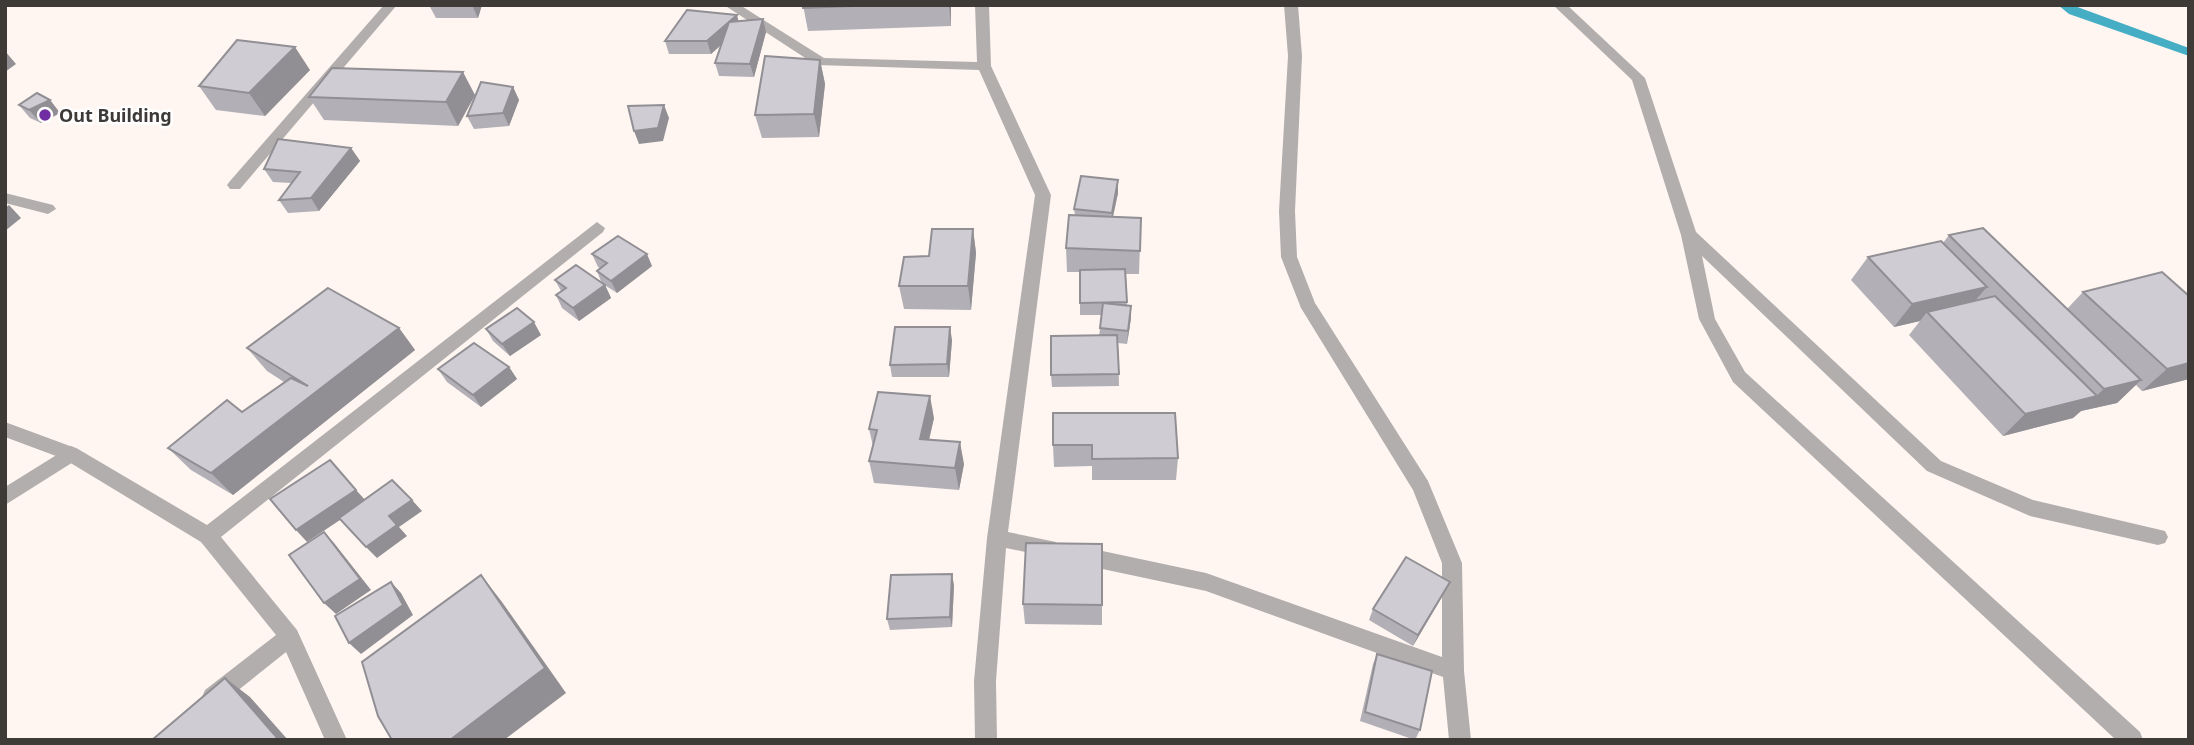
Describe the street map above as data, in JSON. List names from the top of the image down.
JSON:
{
  "places": ["Out Building"]
}
